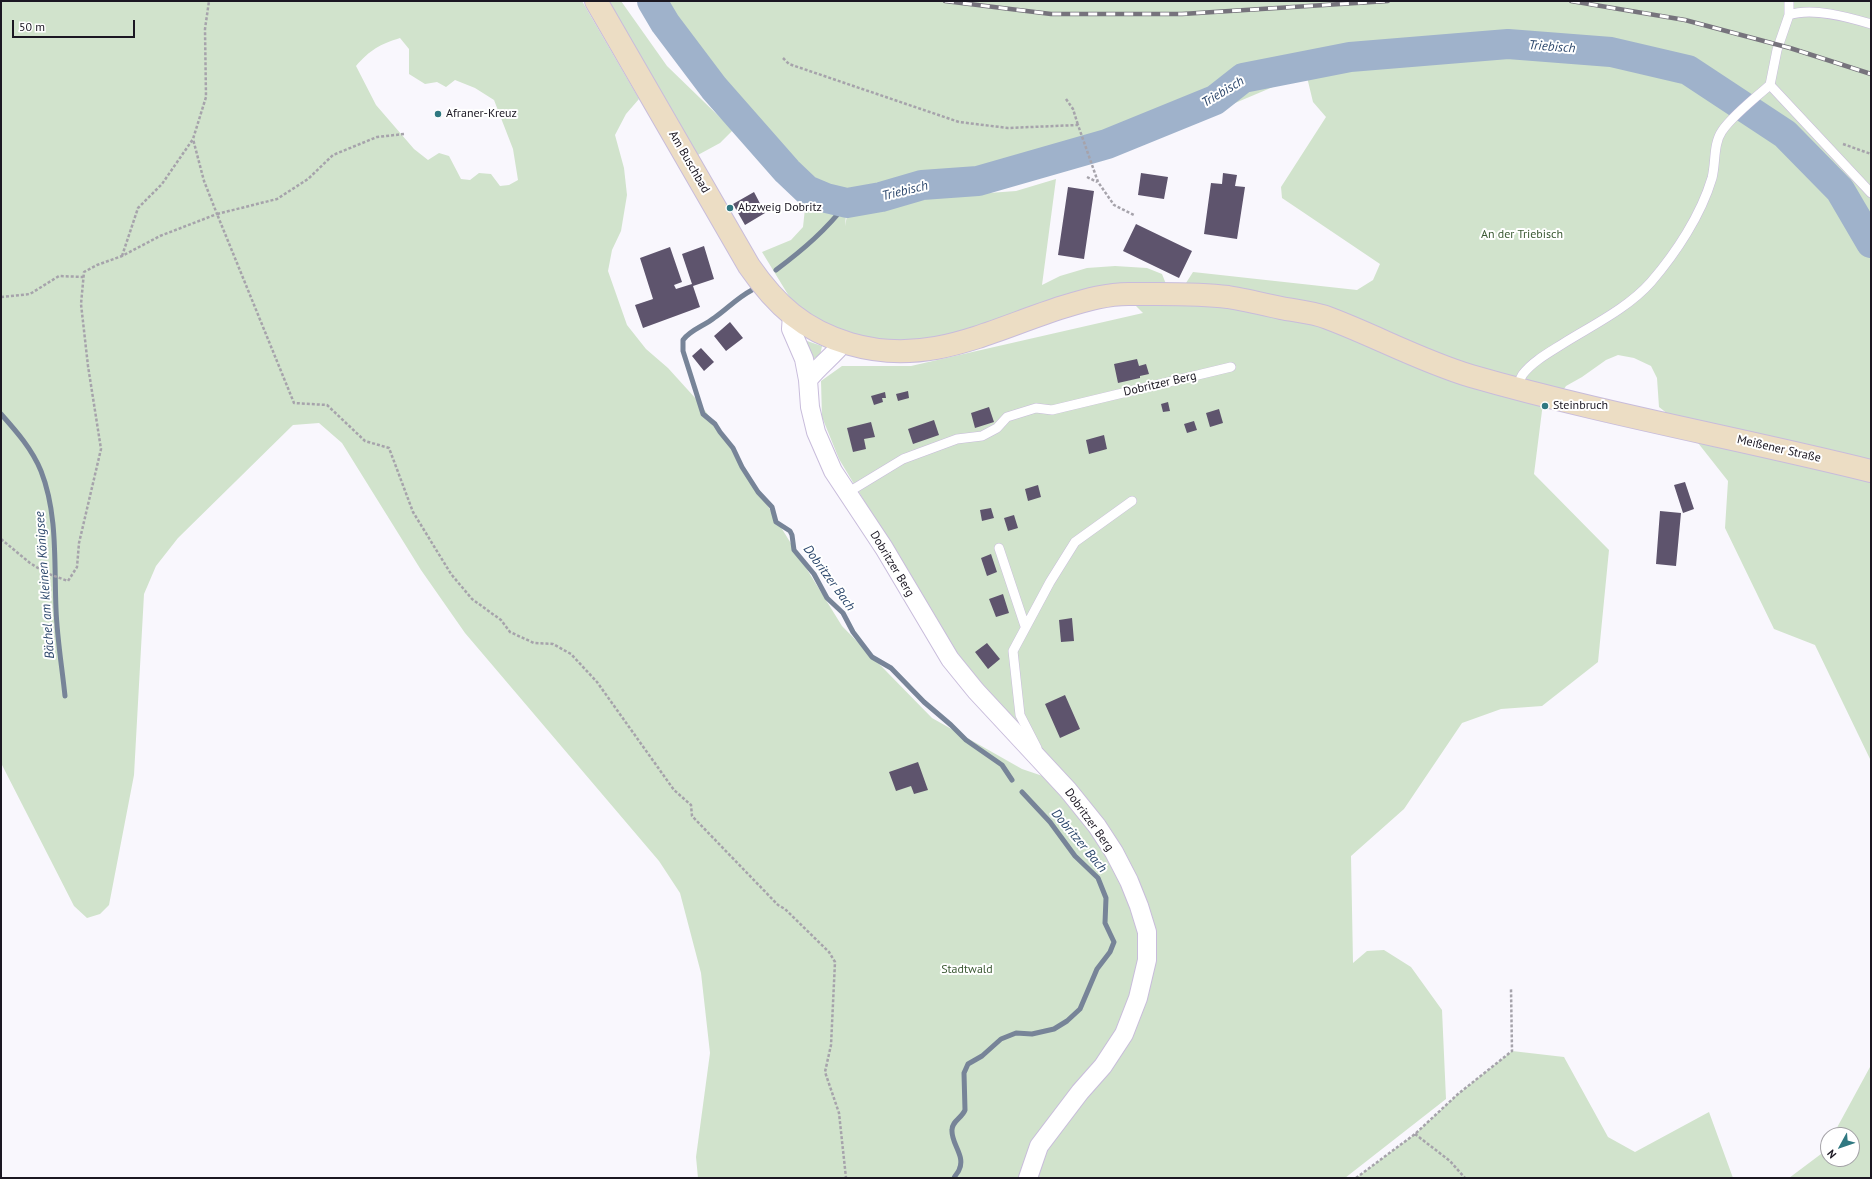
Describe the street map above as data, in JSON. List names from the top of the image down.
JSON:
{
  "streets": {
    "main road": ["Am Buschbad", "Meißener Straße"],
    "street": ["Dobritzer Berg"]
  },
  "crossings": [
    ["Am Buschbad", "Dobritzer Berg"],
    ["Am Buschbad", "Meißener Straße"]
  ],
  "water": ["Triebisch", "Dobritzer Bach", "Bächel am kleinen Königsee"],
  "parks": ["An der Triebisch", "Stadtwald"],
  "places": ["Afraner-Kreuz", "Abzweig Dobritz", "Steinbruch"],
  "scale_bar": "50 m",
  "north": "bottom left"
}
